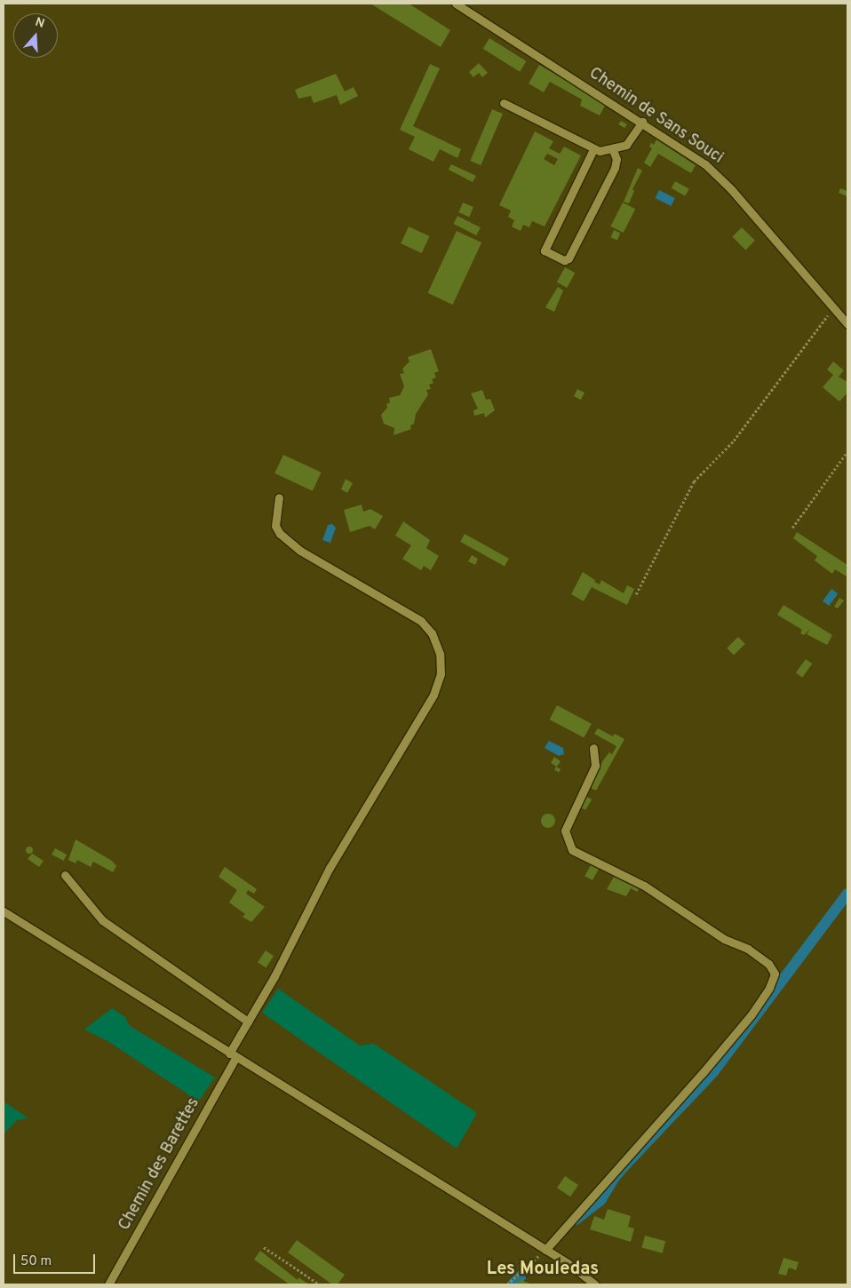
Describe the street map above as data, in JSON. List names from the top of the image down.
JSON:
{
  "streets": {
    "street": ["Chemin de Sans Souci", "Chemin des Barettes"]
  },
  "districts": ["Les Mouledas"],
  "scale_bar": "50 m",
  "north": "top"
}
